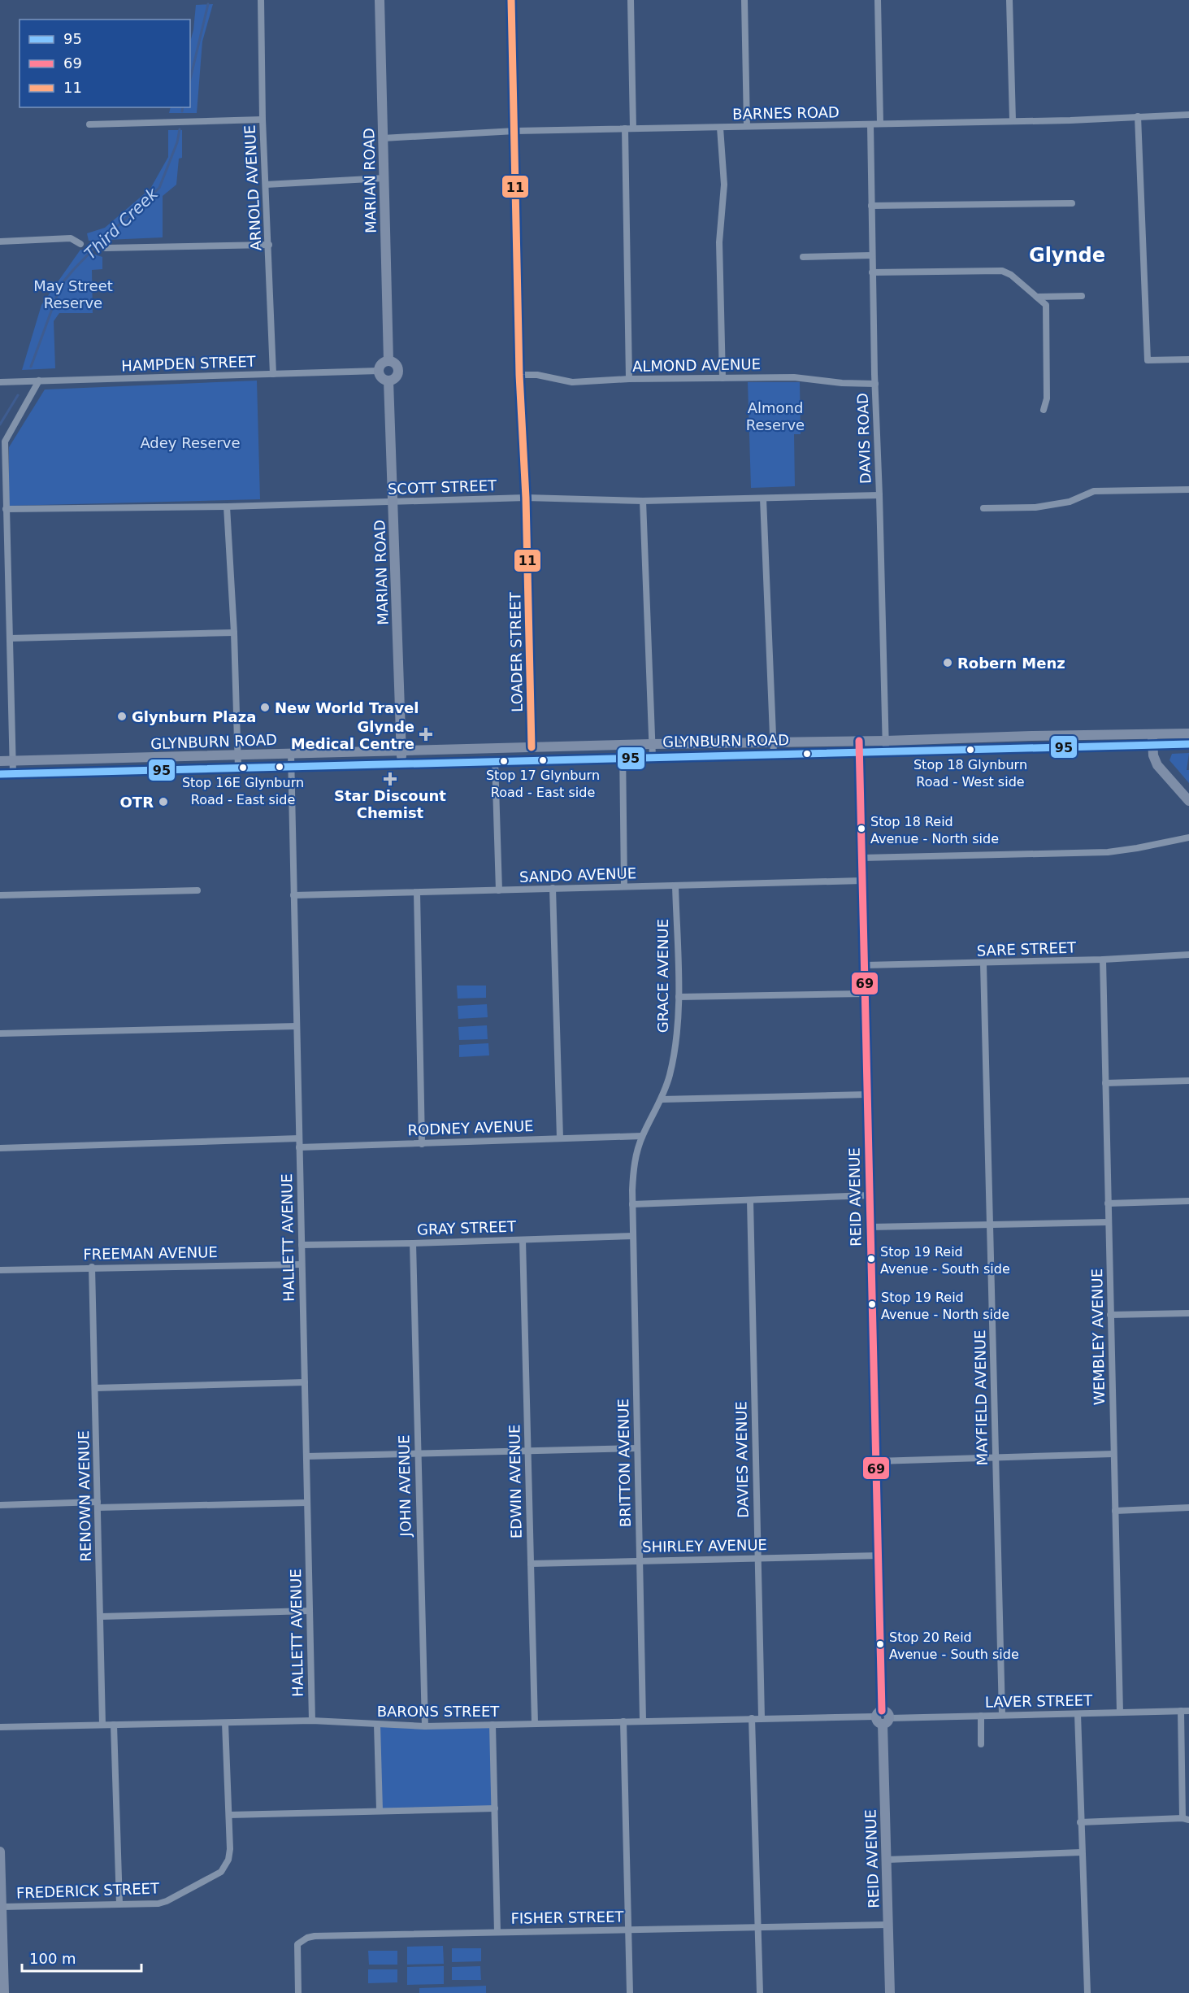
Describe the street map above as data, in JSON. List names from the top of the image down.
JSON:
{
  "streets": {
    "main road": ["MARIAN ROAD", "GLYNBURN ROAD", "REID AVENUE"],
    "street": [
      "BARNES ROAD",
      "ARNOLD AVENUE",
      "HAMPDEN STREET",
      "ALMOND AVENUE",
      "DAVIS ROAD",
      "SCOTT STREET",
      "LOADER STREET",
      "SANDO AVENUE",
      "SARE STREET",
      "GRACE AVENUE",
      "RODNEY AVENUE",
      "GRAY STREET",
      "HALLETT AVENUE",
      "FREEMAN AVENUE",
      "WEMBLEY AVENUE",
      "MAYFIELD AVENUE",
      "DAVIES AVENUE",
      "BRITTON AVENUE",
      "EDWIN AVENUE",
      "JOHN AVENUE",
      "RENOWN AVENUE",
      "SHIRLEY AVENUE",
      "LAVER STREET",
      "BARONS STREET",
      "FREDERICK STREET",
      "FISHER STREET"
    ]
  },
  "crossings": [
    ["BARNES ROAD", "MARIAN ROAD"],
    ["BARNES ROAD", "DAVIS ROAD"],
    ["BARNES ROAD", "LOADER STREET"],
    ["MARIAN ROAD", "HAMPDEN STREET"],
    ["MARIAN ROAD", "SCOTT STREET"],
    ["MARIAN ROAD", "GLYNBURN ROAD"],
    ["ARNOLD AVENUE", "HAMPDEN STREET"],
    ["ALMOND AVENUE", "DAVIS ROAD"],
    ["ALMOND AVENUE", "LOADER STREET"],
    ["DAVIS ROAD", "SCOTT STREET"],
    ["DAVIS ROAD", "GLYNBURN ROAD"],
    ["SCOTT STREET", "LOADER STREET"],
    ["LOADER STREET", "GLYNBURN ROAD"],
    ["GLYNBURN ROAD", "REID AVENUE"],
    ["GLYNBURN ROAD", "HALLETT AVENUE"],
    ["SANDO AVENUE", "GRACE AVENUE"],
    ["SANDO AVENUE", "REID AVENUE"],
    ["SANDO AVENUE", "HALLETT AVENUE"],
    ["SARE STREET", "REID AVENUE"],
    ["SARE STREET", "WEMBLEY AVENUE"],
    ["SARE STREET", "MAYFIELD AVENUE"],
    ["GRACE AVENUE", "RODNEY AVENUE"],
    ["GRACE AVENUE", "BRITTON AVENUE"],
    ["RODNEY AVENUE", "HALLETT AVENUE"],
    ["REID AVENUE", "SHIRLEY AVENUE"],
    ["REID AVENUE", "LAVER STREET"],
    ["REID AVENUE", "BARONS STREET"],
    ["REID AVENUE", "FISHER STREET"],
    ["GRAY STREET", "HALLETT AVENUE"],
    ["GRAY STREET", "BRITTON AVENUE"],
    ["GRAY STREET", "EDWIN AVENUE"],
    ["GRAY STREET", "JOHN AVENUE"],
    ["HALLETT AVENUE", "FREEMAN AVENUE"],
    ["HALLETT AVENUE", "BARONS STREET"],
    ["FREEMAN AVENUE", "RENOWN AVENUE"],
    ["WEMBLEY AVENUE", "LAVER STREET"],
    ["MAYFIELD AVENUE", "LAVER STREET"],
    ["DAVIES AVENUE", "SHIRLEY AVENUE"],
    ["DAVIES AVENUE", "BARONS STREET"],
    ["BRITTON AVENUE", "SHIRLEY AVENUE"],
    ["BRITTON AVENUE", "BARONS STREET"],
    ["EDWIN AVENUE", "SHIRLEY AVENUE"],
    ["EDWIN AVENUE", "BARONS STREET"],
    ["JOHN AVENUE", "BARONS STREET"],
    ["RENOWN AVENUE", "BARONS STREET"],
    ["LAVER STREET", "BARONS STREET"],
    ["BARONS STREET", "FREDERICK STREET"]
  ],
  "districts": ["Glynde"],
  "water": ["Third Creek"],
  "parks": ["May Street Reserve", "Almond Reserve", "Adey Reserve"],
  "places": {
    "other": [
      "Robern Menz",
      "New World Travel",
      "Glynburn Plaza",
      "Stop 18 Glynburn Road - West side",
      "Stop 17 Glynburn Road - East side",
      "Stop 16E Glynburn Road - East side",
      "OTR",
      "Stop 18 Reid Avenue - North side",
      "Stop 19 Reid Avenue - South side",
      "Stop 19 Reid Avenue - North side",
      "Stop 20 Reid Avenue - South side"
    ],
    "health": ["Glynde Medical Centre", "Star Discount Chemist"]
  },
  "lines": ["transit line 11", "transit line 69", "transit line 95"],
  "legend": ["95", "69", "11"],
  "scale_bar": "100 m"
}
